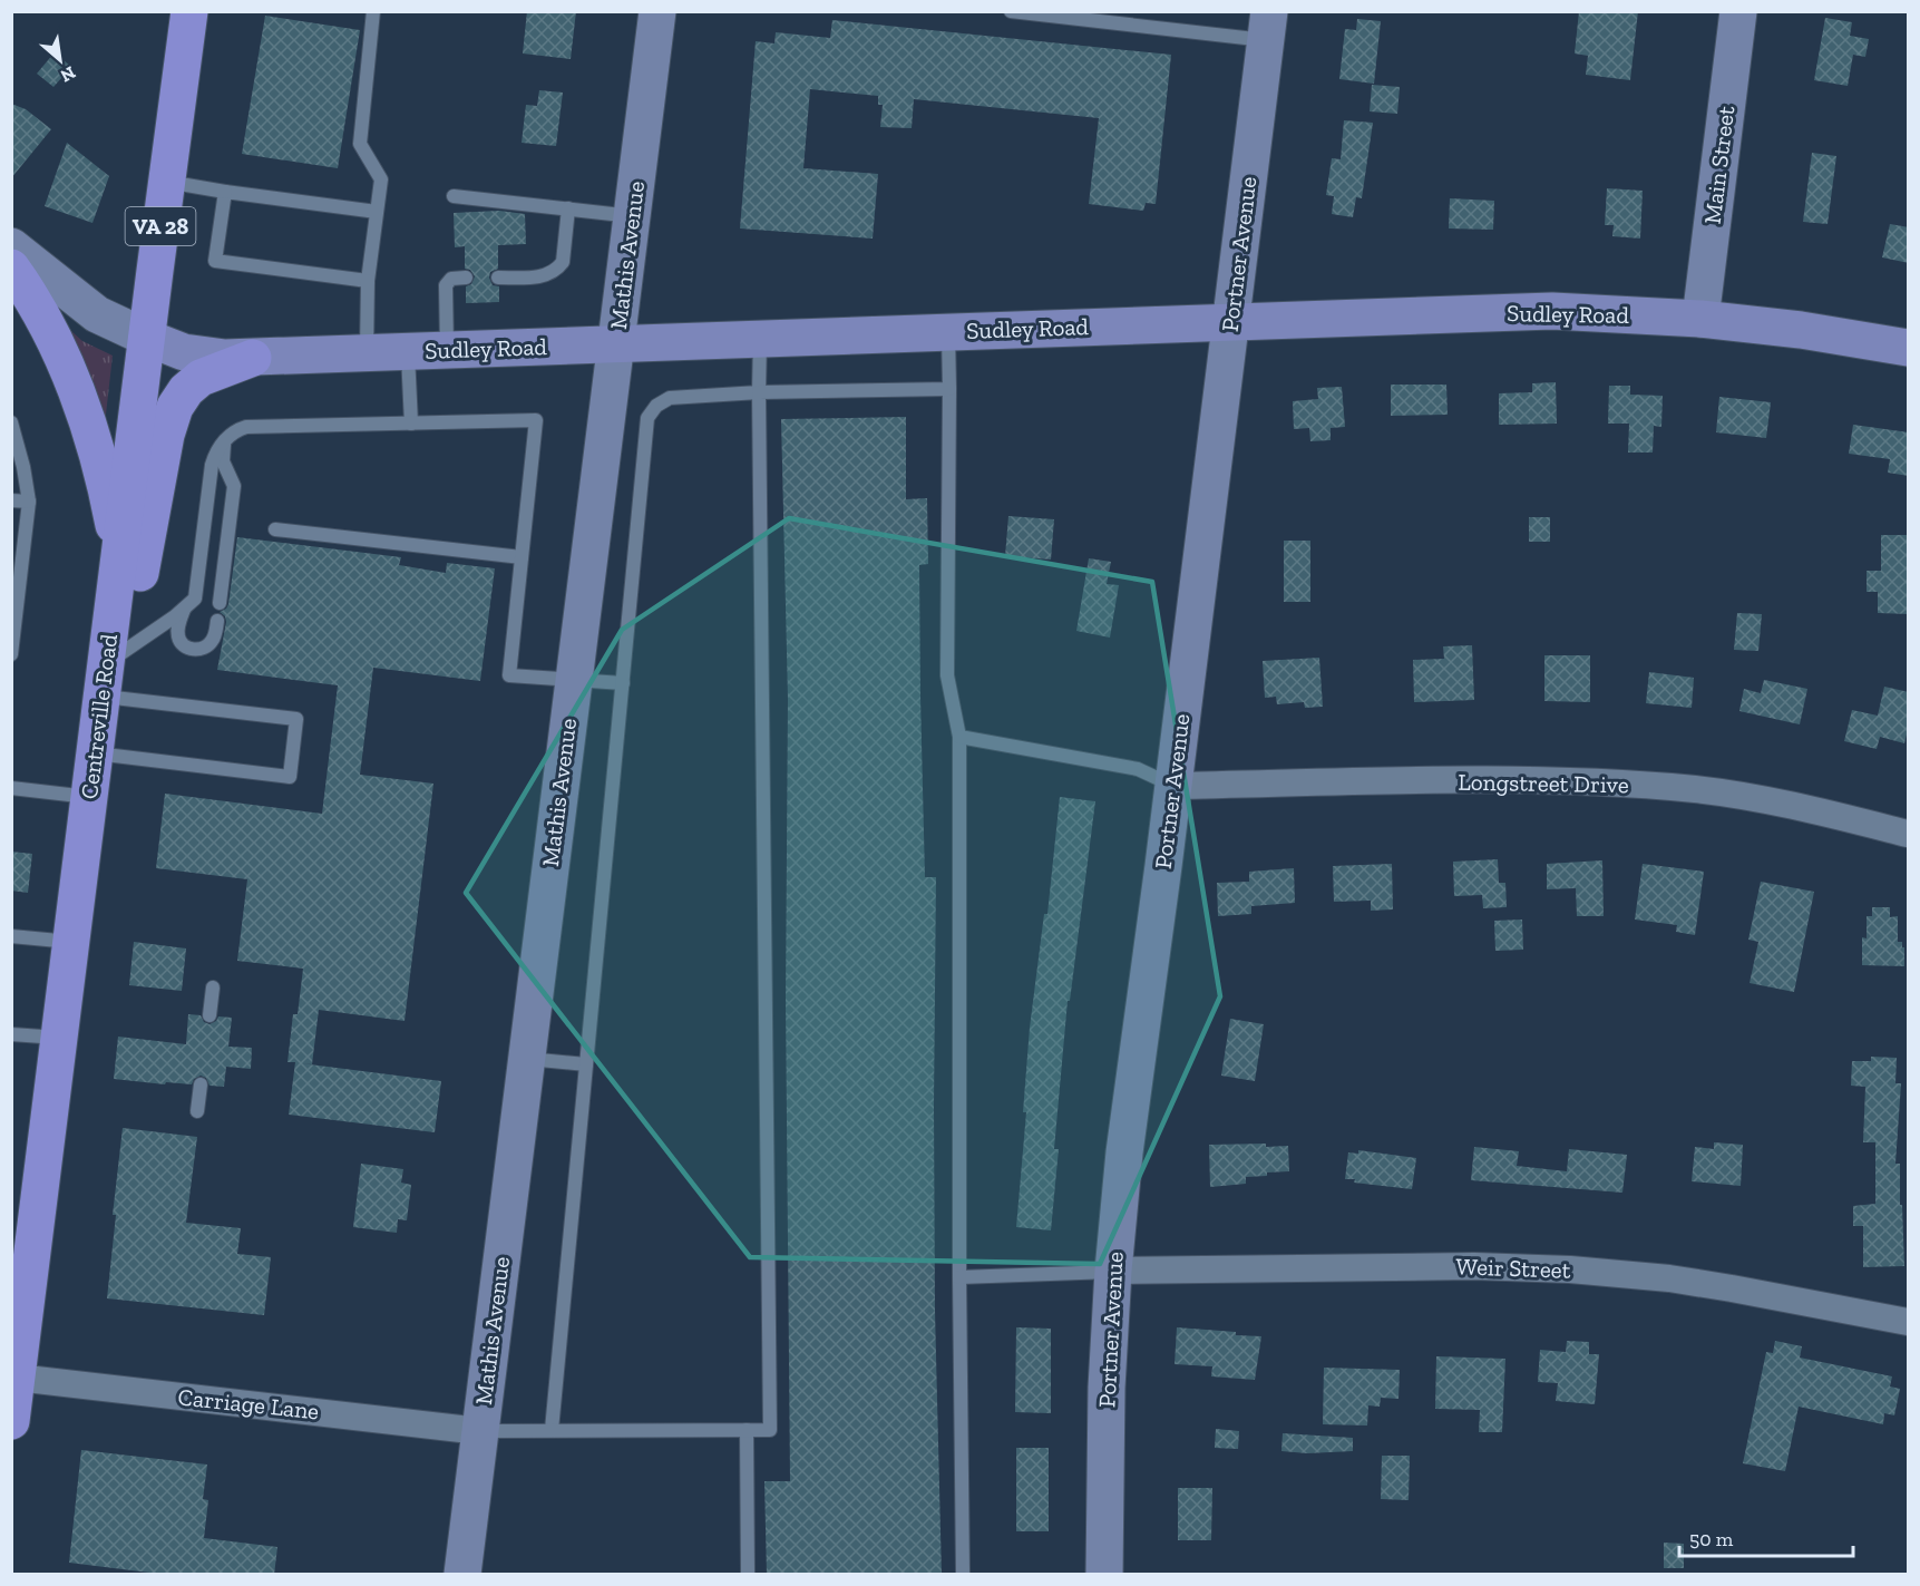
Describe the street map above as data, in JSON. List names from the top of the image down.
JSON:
{
  "streets": {
    "highway": ["VA 28", "Centreville Road"],
    "main road": ["Sudley Road"],
    "street": [
      "Main Street",
      "Portner Avenue",
      "Mathis Avenue",
      "Longstreet Drive",
      "Weir Street",
      "Carriage Lane"
    ]
  },
  "crossings": [
    ["Main Street", "Sudley Road"],
    ["Portner Avenue", "Sudley Road"],
    ["Portner Avenue", "Longstreet Drive"],
    ["Portner Avenue", "Weir Street"],
    ["Mathis Avenue", "Sudley Road"],
    ["Mathis Avenue", "Carriage Lane"],
    ["Sudley Road", "Centreville Road"],
    ["Centreville Road", "Carriage Lane"]
  ],
  "scale_bar": "50 m",
  "north": "bottom right"
}
